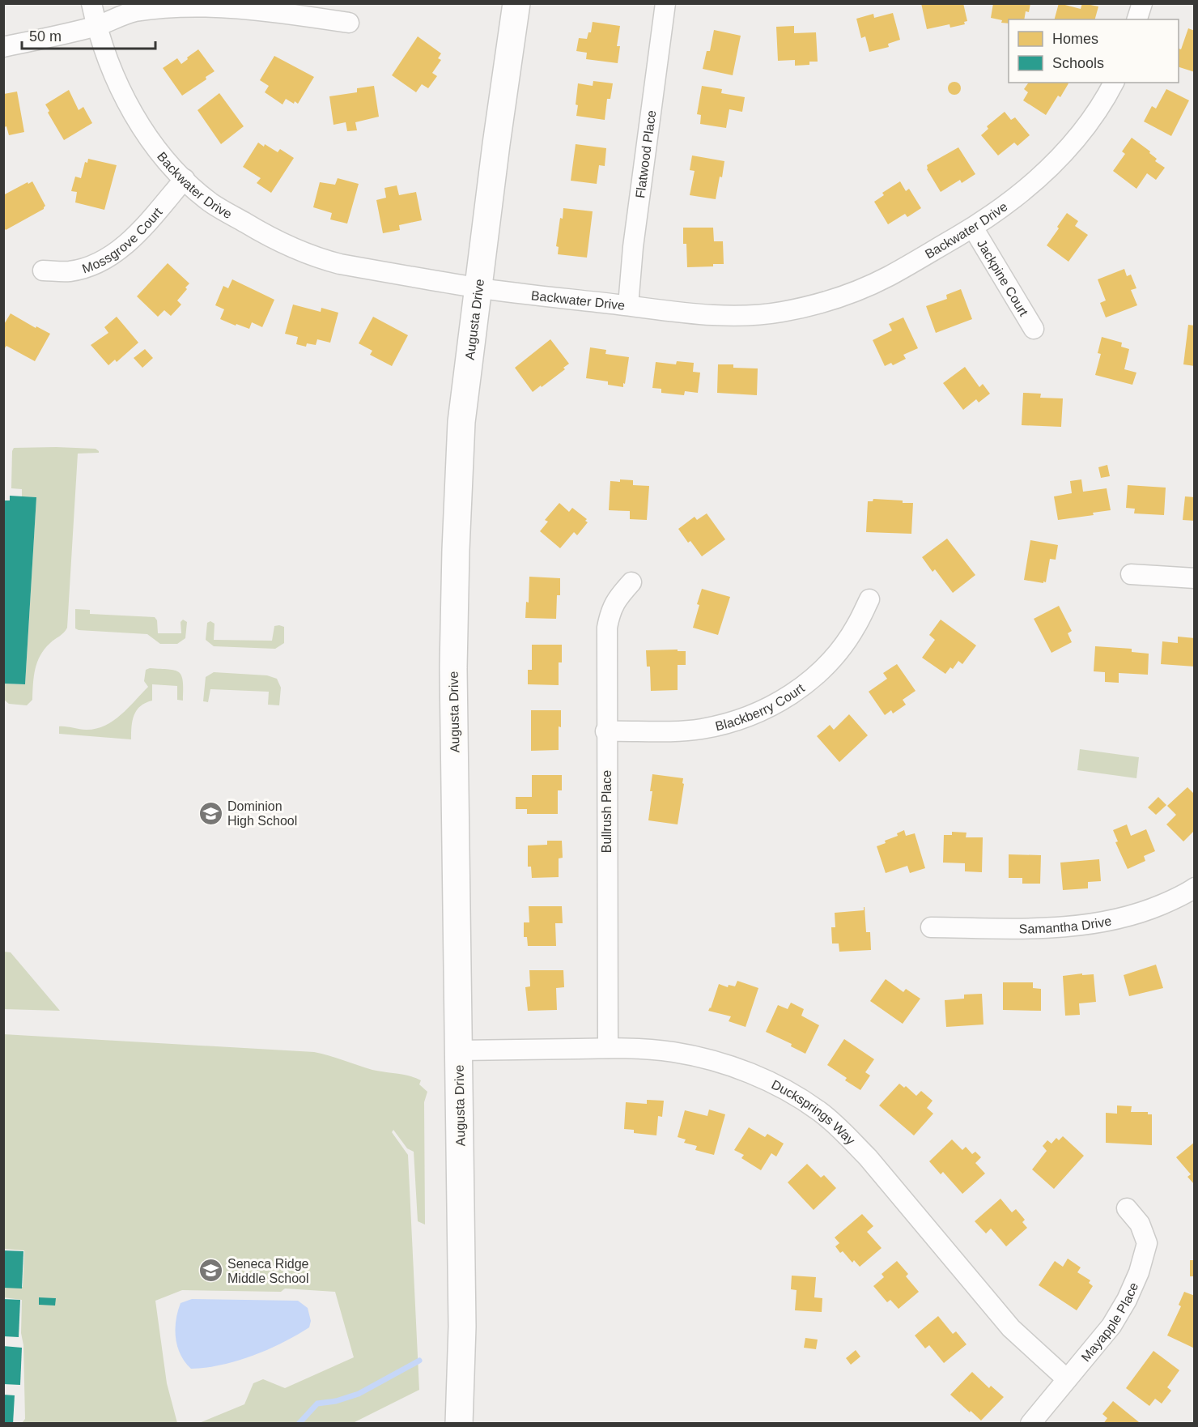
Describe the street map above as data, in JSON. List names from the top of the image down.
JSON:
{
  "streets": {
    "street": [
      "Flatwood Place",
      "Backwater Drive",
      "Mossgrove Court",
      "Jackpine Court",
      "Augusta Drive",
      "Blackberry Court",
      "Bullrush Place",
      "Samantha Drive",
      "Ducksprings Way",
      "Mayapple Place"
    ]
  },
  "crossings": [
    ["Flatwood Place", "Backwater Drive"],
    ["Backwater Drive", "Mossgrove Court"],
    ["Backwater Drive", "Jackpine Court"],
    ["Backwater Drive", "Augusta Drive"],
    ["Augusta Drive", "Ducksprings Way"],
    ["Blackberry Court", "Bullrush Place"],
    ["Bullrush Place", "Ducksprings Way"],
    ["Ducksprings Way", "Mayapple Place"]
  ],
  "places": {
    "school or university": ["Dominion High School", "Seneca Ridge Middle School"]
  },
  "legend": ["Homes", "Schools"],
  "scale_bar": "50 m"
}
